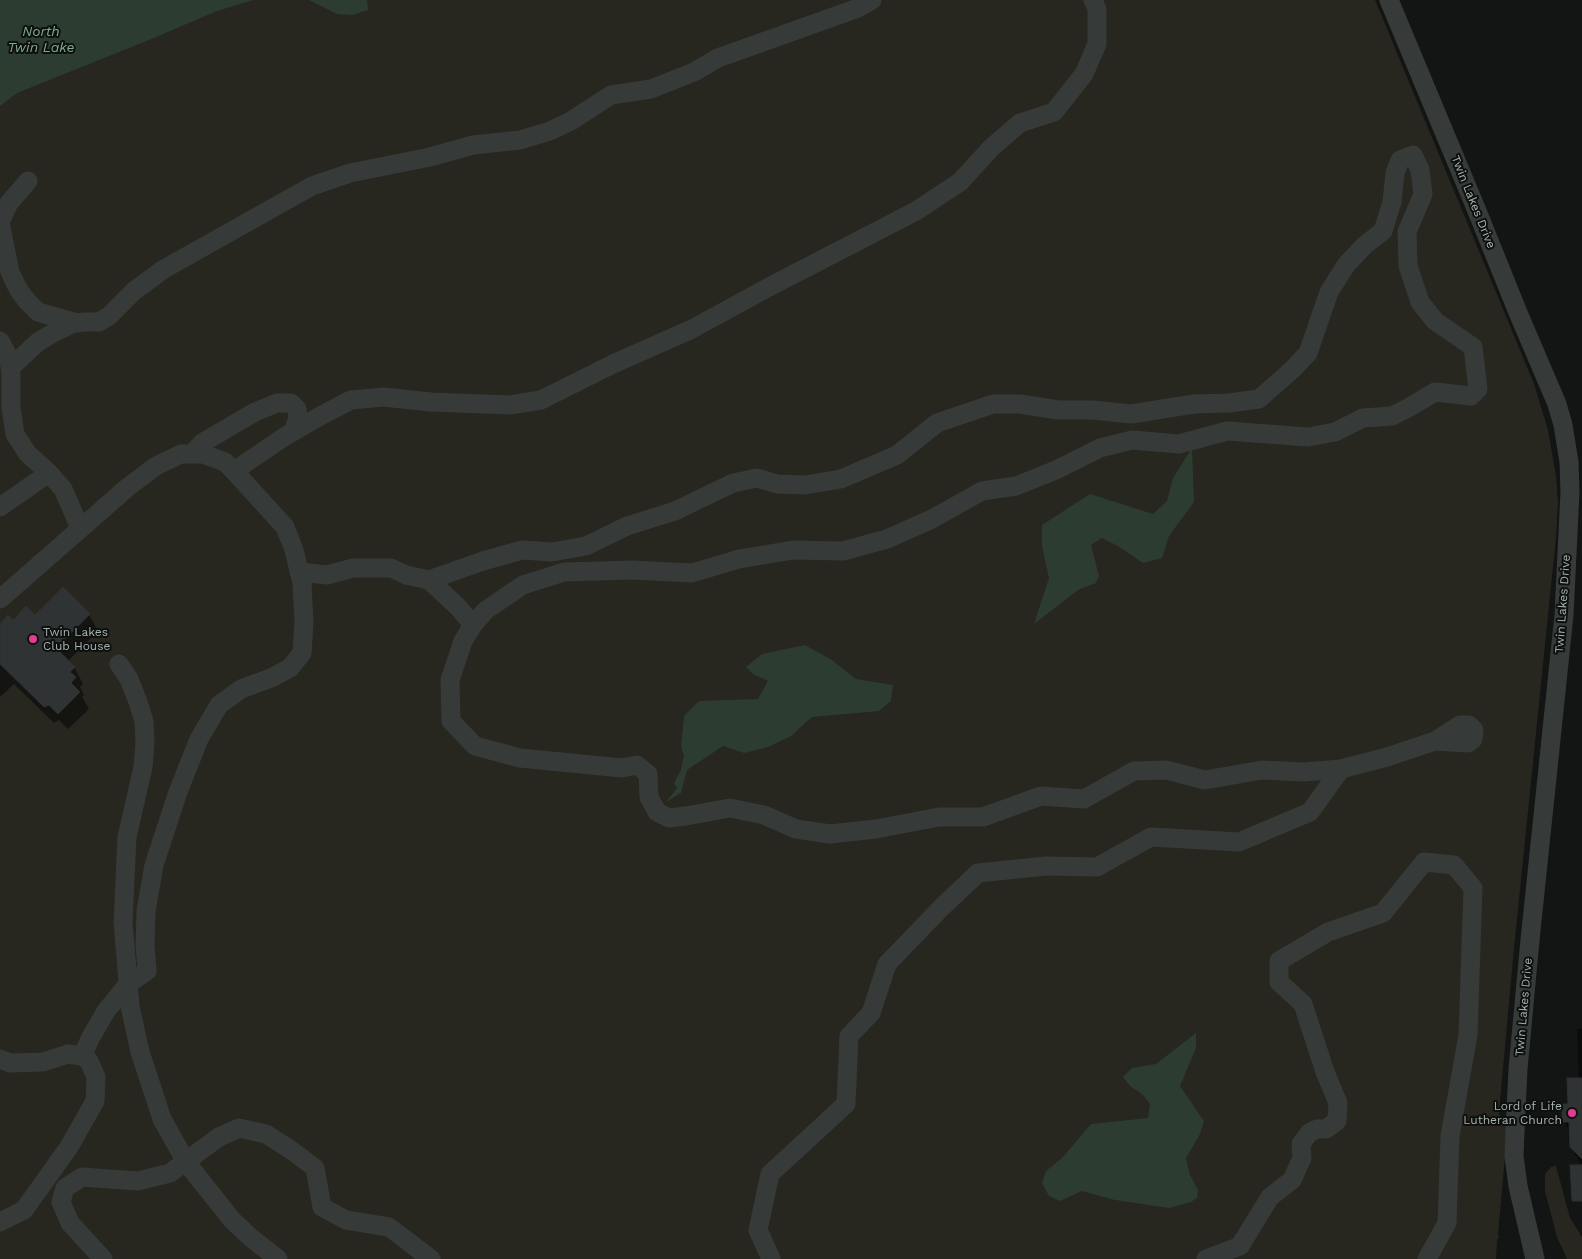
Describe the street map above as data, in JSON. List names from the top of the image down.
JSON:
{
  "streets": {
    "street": ["Twin Lakes Drive"]
  },
  "water": ["North Twin Lake"],
  "places": ["Twin Lakes Club House", "Lord of Life Lutheran Church"]
}
